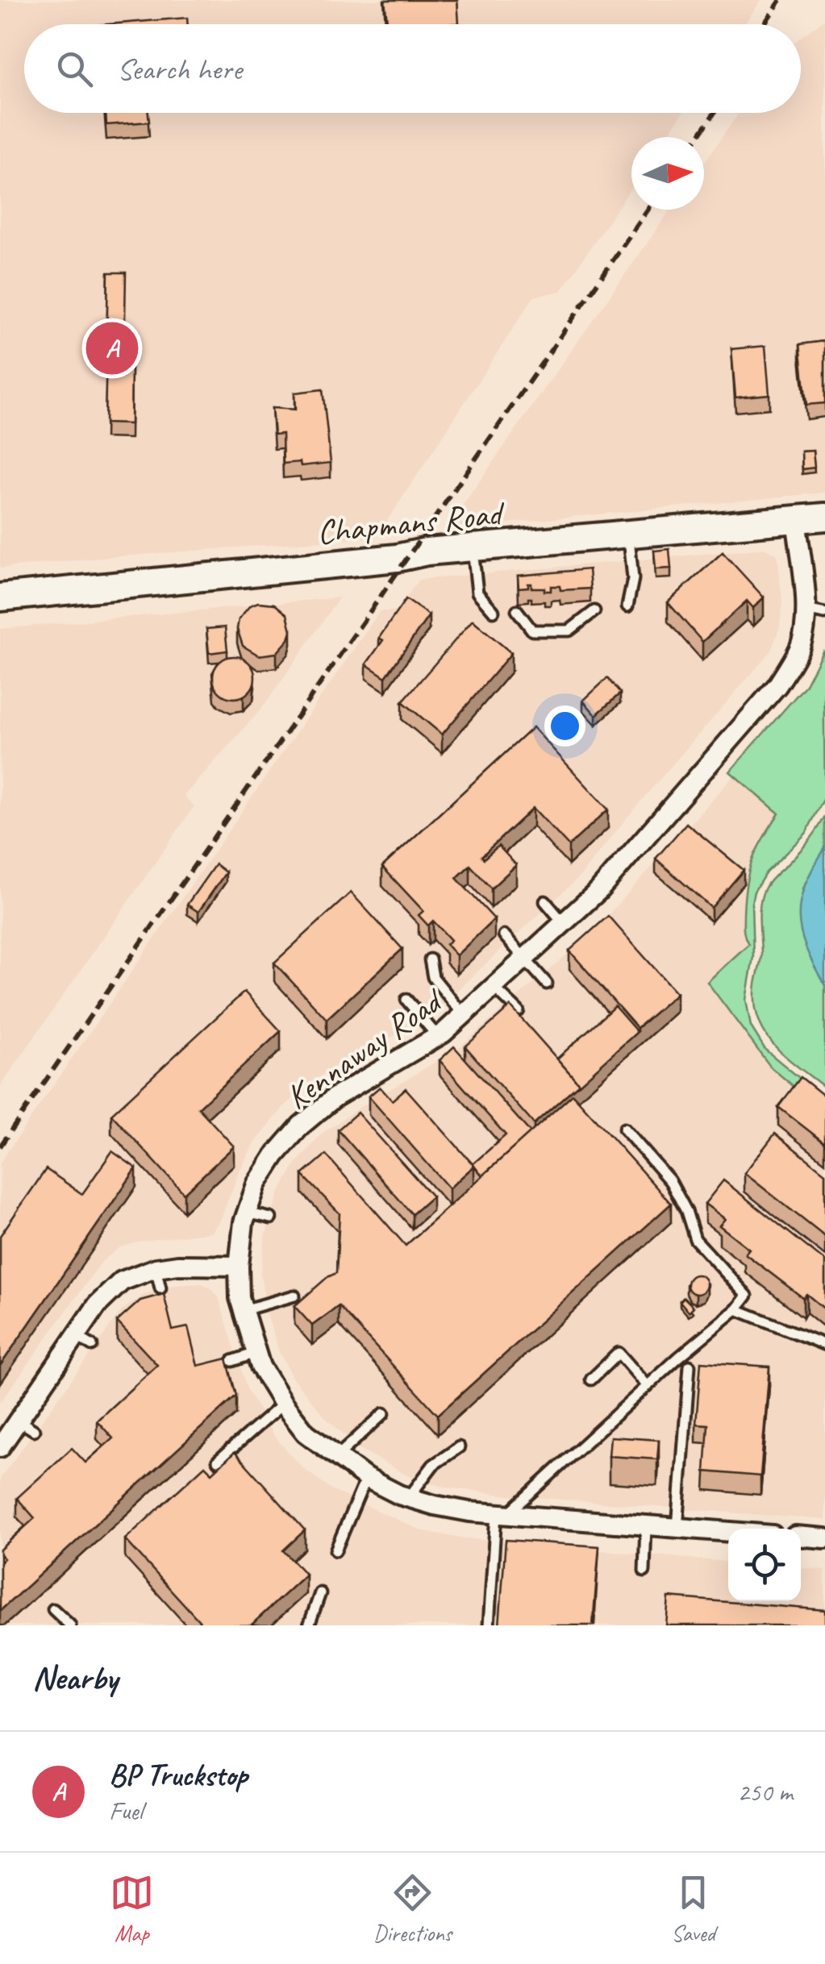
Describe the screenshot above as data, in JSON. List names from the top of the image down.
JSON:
{
  "streets": {
    "street": ["Chapmans Road", "Kennaway Road"]
  },
  "crossings": [
    ["Chapmans Road", "Kennaway Road"]
  ],
  "north": "right",
  "page": {
    "search": "Search here",
    "pins": "A",
    "heading": "Nearby",
    "list": [
      {
        "mark": "A",
        "name": "BP Truckstop",
        "note": "Fuel",
        "value": "250 m"
      }
    ],
    "nav": ["Map", "Directions", "Saved"]
  }
}
